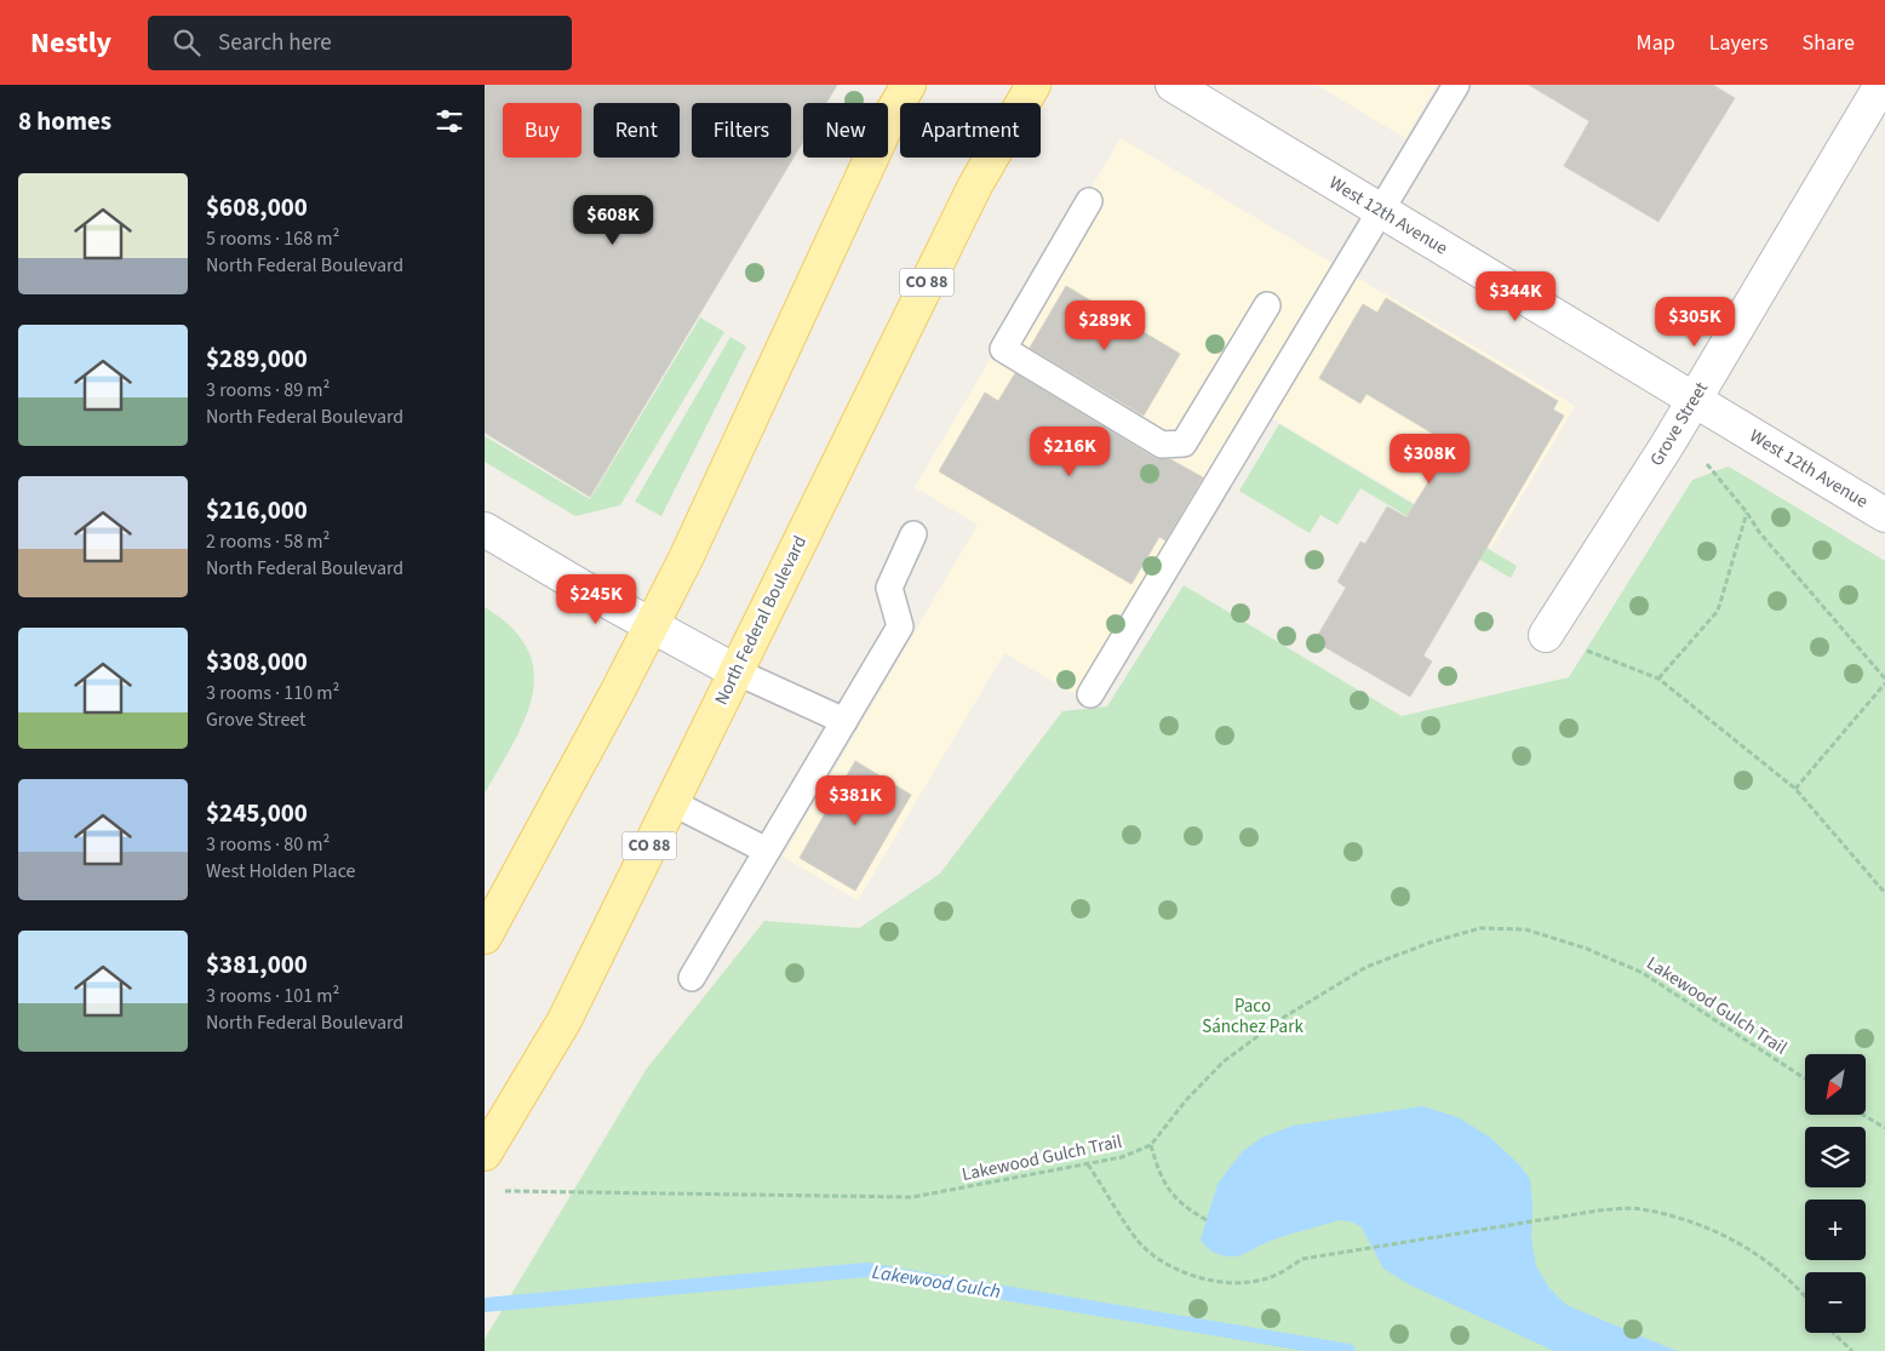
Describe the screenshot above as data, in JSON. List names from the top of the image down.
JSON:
{
  "streets": {
    "main road": ["CO 88", "North Federal Boulevard"],
    "street": ["West 12th Avenue", "Grove Street"],
    "path": ["Lakewood Gulch Trail"]
  },
  "crossings": [
    ["West 12th Avenue", "Grove Street"]
  ],
  "water": ["Lakewood Gulch"],
  "parks": ["Paco Sánchez Park"],
  "north": "bottom left",
  "page": {
    "header": "Nestly",
    "search": "Search here",
    "nav": ["Map", "Layers", "Share"],
    "heading": "8 homes",
    "chip": [
      "Buy",
      "Rent",
      "Filters",
      "New",
      "Apartment"
    ],
    "list": [
      {
        "name": "$608,000",
        "note": "5 rooms · 168 m² · North Federal Boulevard"
      },
      {
        "name": "$289,000",
        "note": "3 rooms · 89 m² · North Federal Boulevard"
      },
      {
        "name": "$216,000",
        "note": "2 rooms · 58 m² · North Federal Boulevard"
      },
      {
        "name": "$308,000",
        "note": "3 rooms · 110 m² · Grove Street"
      },
      {
        "name": "$245,000",
        "note": "3 rooms · 80 m² · West Holden Place"
      },
      {
        "name": "$381,000",
        "note": "3 rooms · 101 m² · North Federal Boulevard"
      }
    ],
    "price": [
      "$608K",
      "$344K",
      "$305K",
      "$289K",
      "$216K",
      "$308K",
      "$245K",
      "$381K"
    ],
    "map_buttons": ["+", "−"]
  }
}
